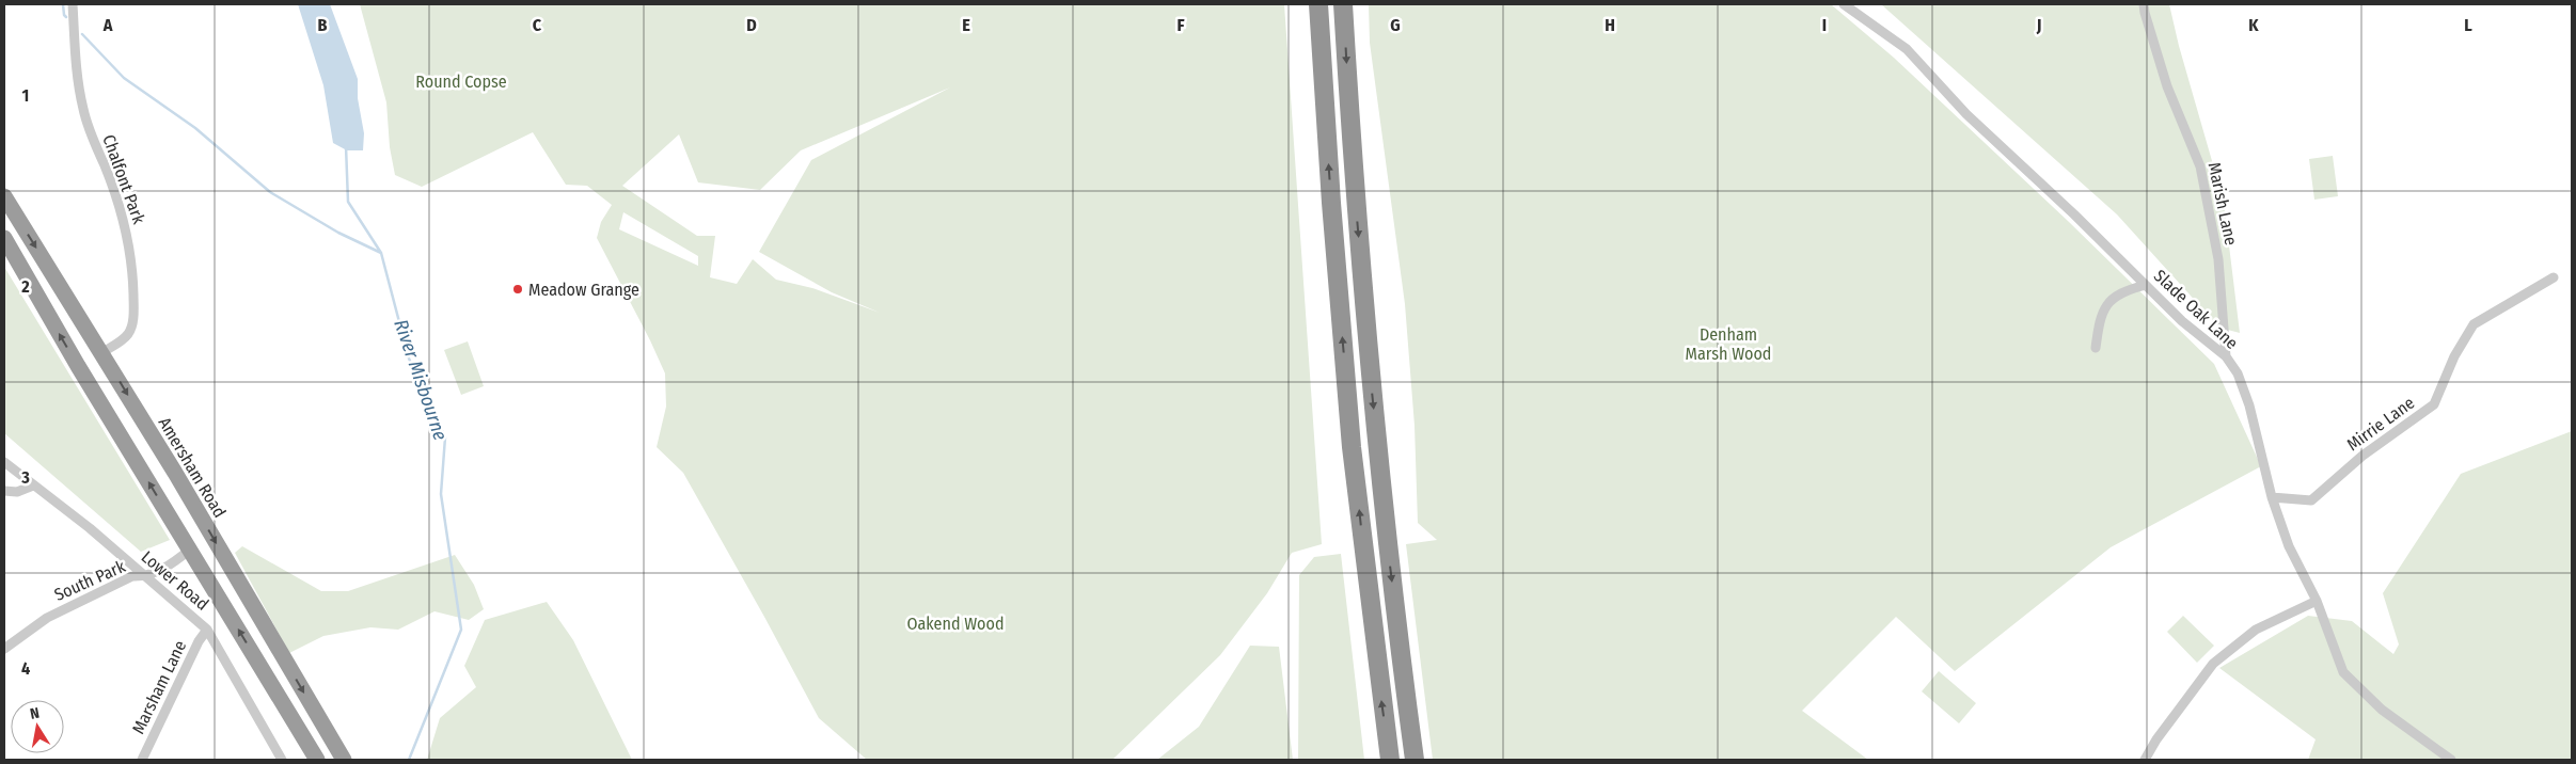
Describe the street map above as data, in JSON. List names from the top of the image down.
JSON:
{
  "streets": {
    "highway": ["Amersham Road"],
    "street": [
      "Chalfont Park",
      "Marish Lane",
      "Slade Oak Lane",
      "Mirrie Lane",
      "South Park",
      "Lower Road",
      "Marsham Lane"
    ]
  },
  "crossings": [
    ["Chalfont Park", "Amersham Road"],
    ["Marish Lane", "Slade Oak Lane"],
    ["Slade Oak Lane", "Mirrie Lane"],
    ["South Park", "Lower Road"],
    ["Lower Road", "Marsham Lane"]
  ],
  "water": ["River Misbourne"],
  "parks": ["Round Copse", "Denham Marsh Wood", "Oakend Wood"],
  "places": ["Meadow Grange"],
  "north": "top",
  "grid": {
    "columns": [
      "A",
      "B",
      "C",
      "D",
      "E",
      "F",
      "G",
      "H",
      "I",
      "J",
      "K",
      "L"
    ],
    "rows": [
      "1",
      "2",
      "3",
      "4"
    ]
  }
}
